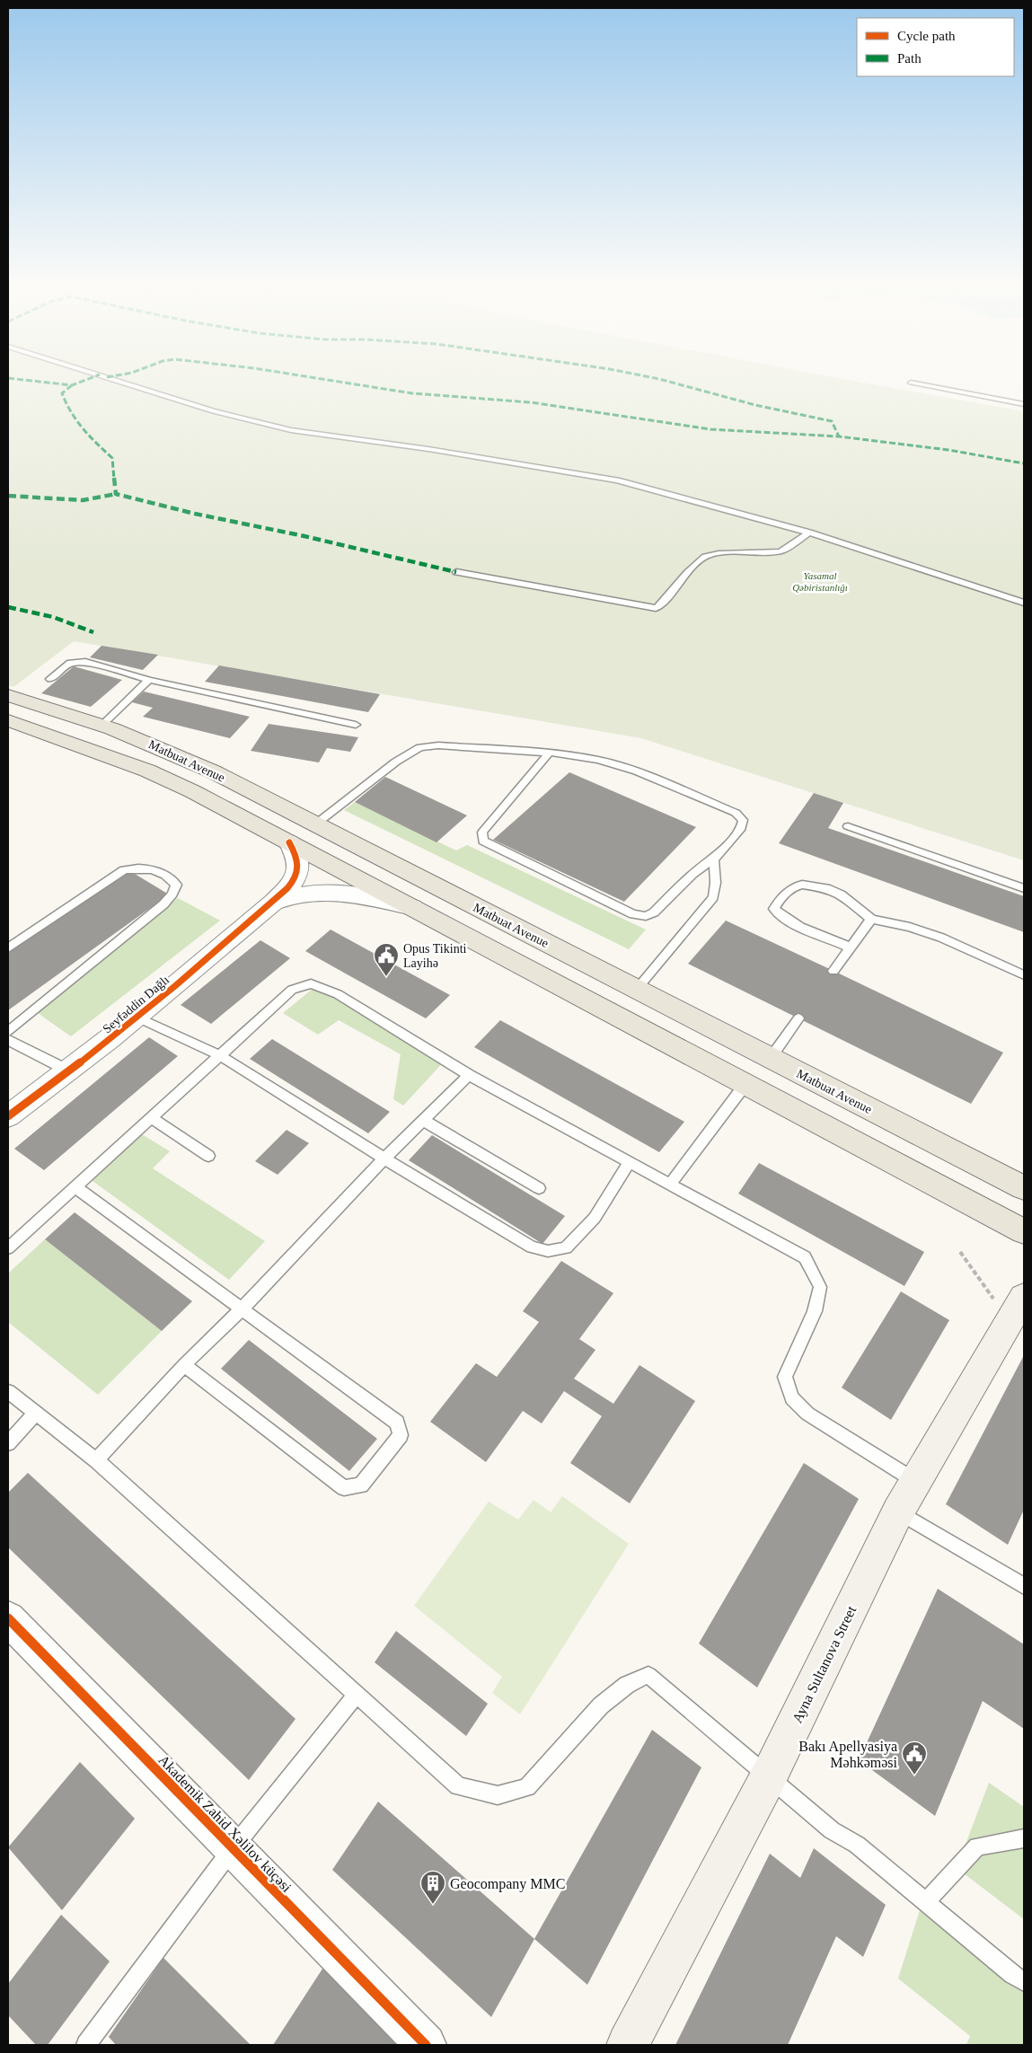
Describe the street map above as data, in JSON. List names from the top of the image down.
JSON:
{
  "streets": {
    "main road": ["Matbuat Avenue", "Ayna Sultanova Street"],
    "street": ["Seyfəddin Dağlı", "Akademik Zahid Xəlilov küçəsi"]
  },
  "crossings": [
    ["Matbuat Avenue", "Seyfəddin Dağlı"]
  ],
  "parks": ["Yasamal Qəbiristanlığı"],
  "places": {
    "public building": ["Opus Tikinti Layihə", "Bakı Apellyasiya Məhkəməsi"],
    "building": ["Geocompany MMC"]
  },
  "legend": ["Cycle path", "Path"]
}
